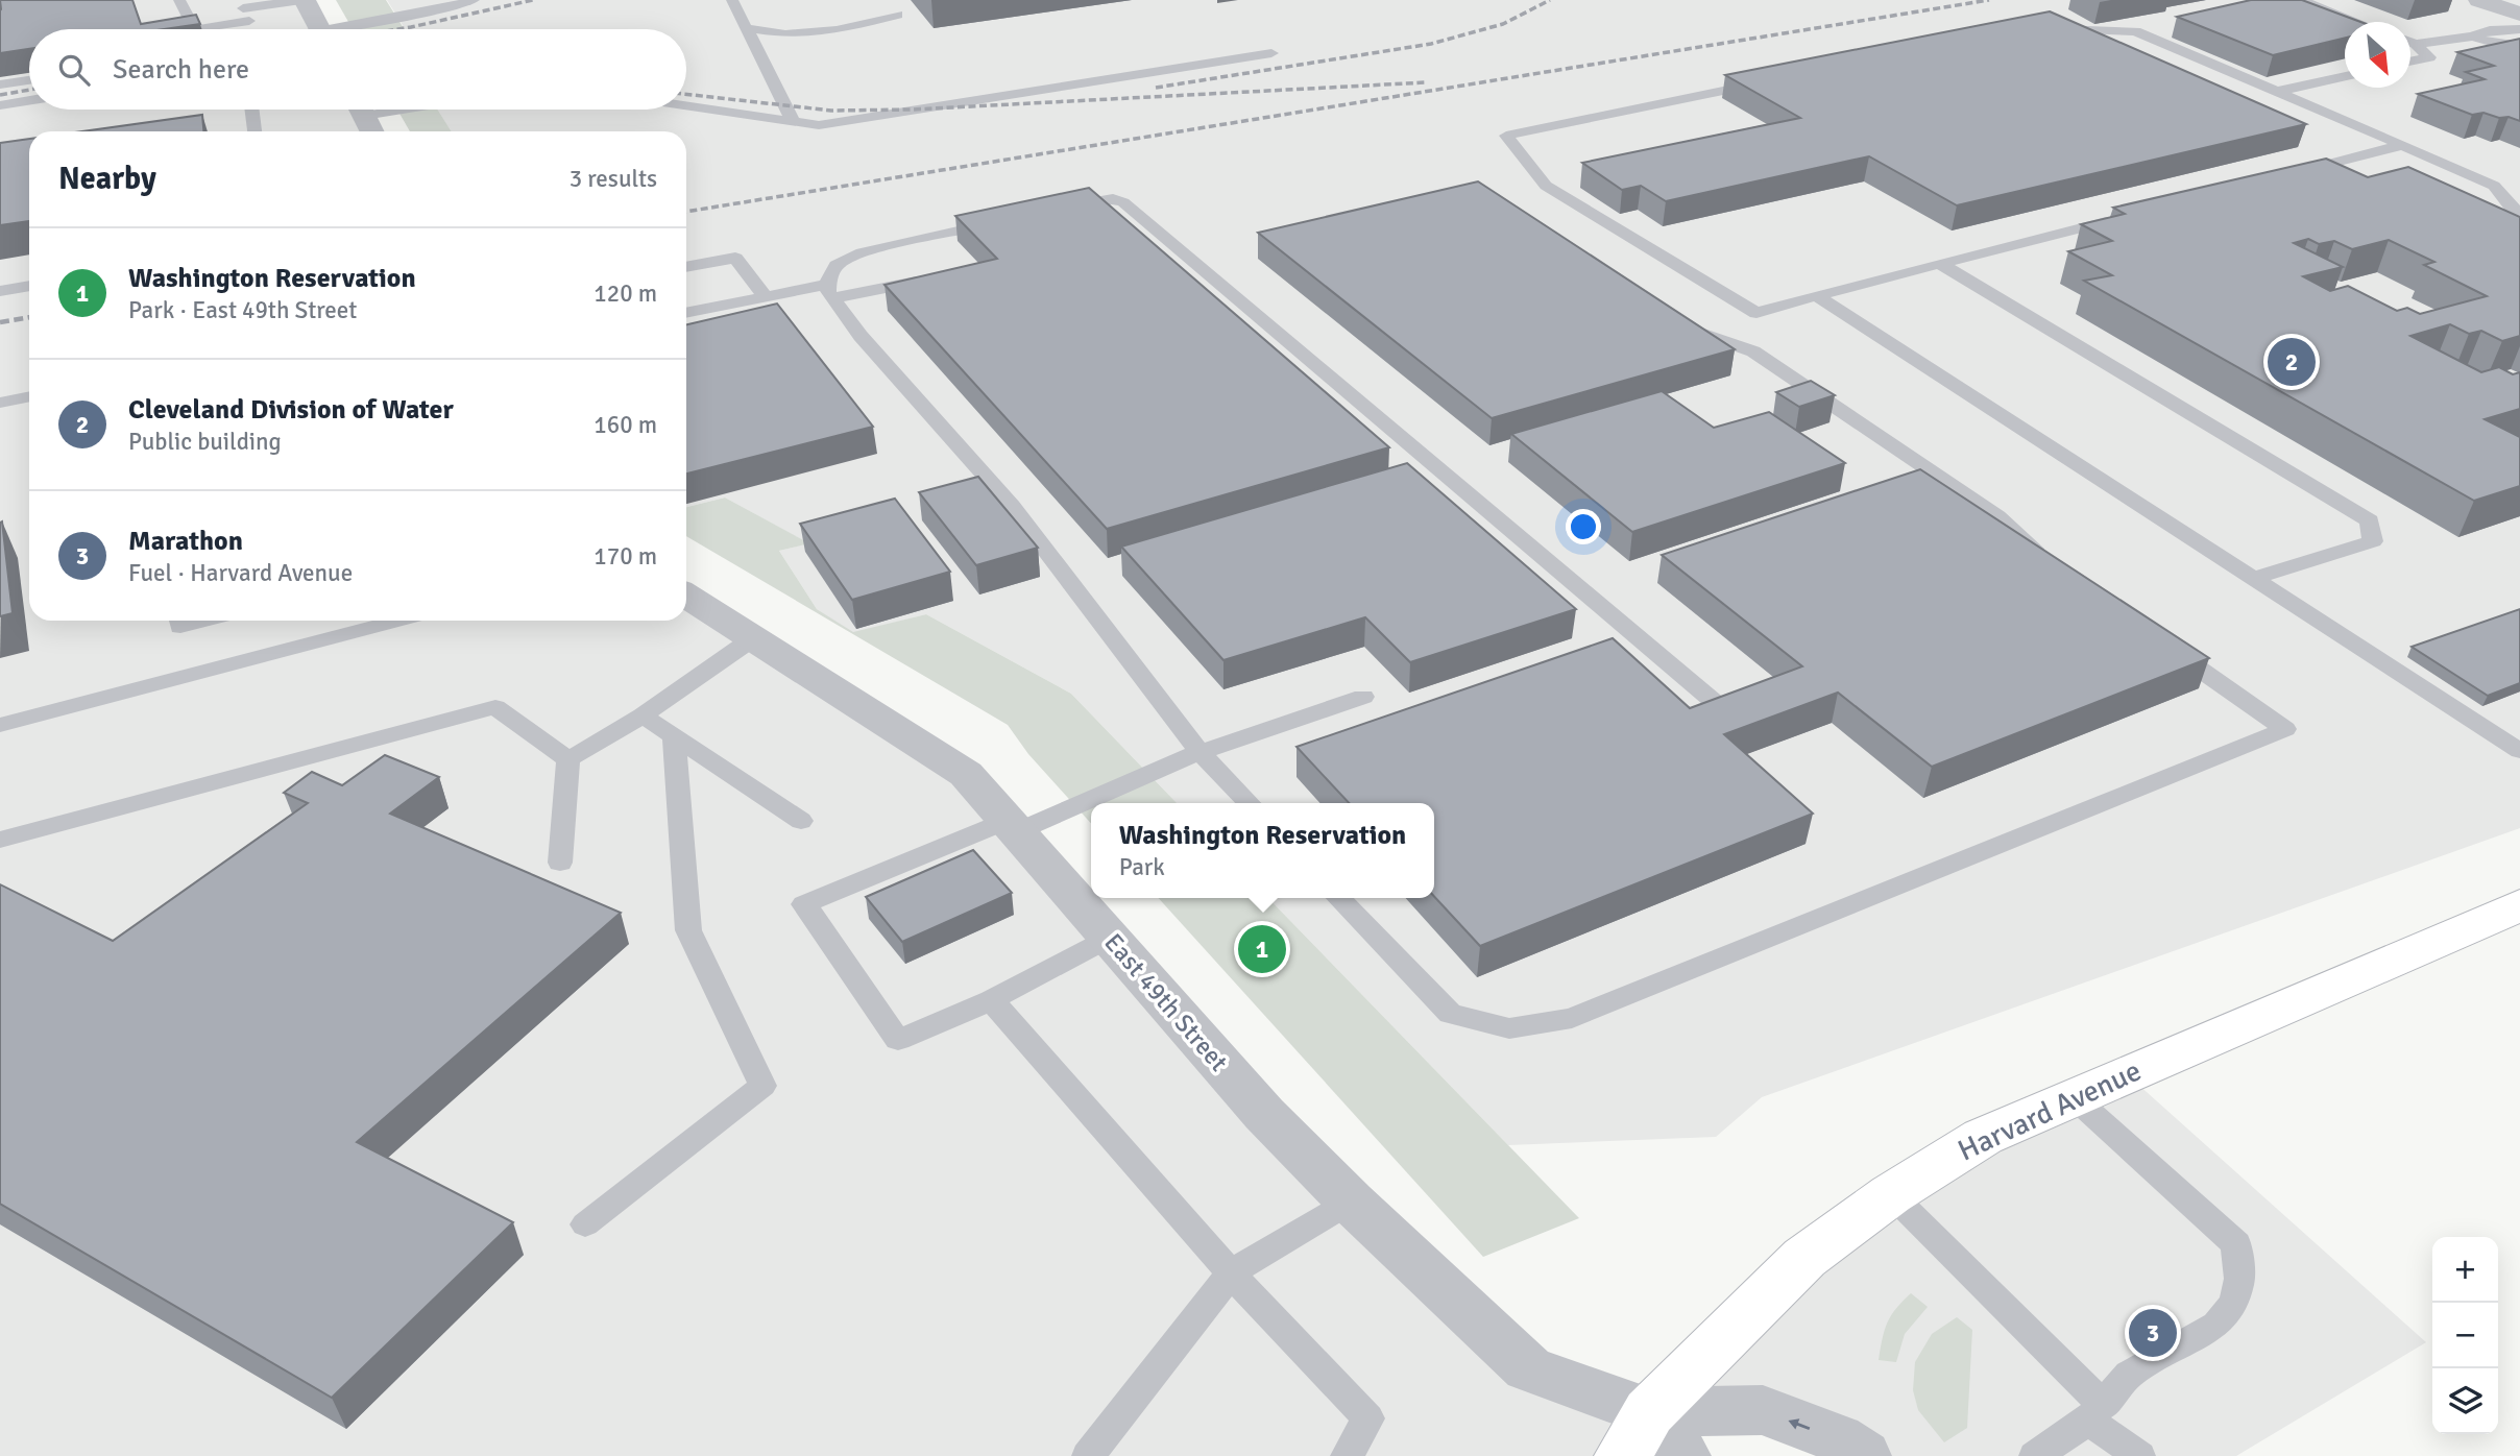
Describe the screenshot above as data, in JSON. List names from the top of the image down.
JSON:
{
  "streets": {
    "main road": ["Harvard Avenue"],
    "street": ["East 49th Street"]
  },
  "crossings": [
    ["East 49th Street", "Harvard Avenue"]
  ],
  "north": "bottom right",
  "page": {
    "search": "Search here",
    "heading": ["Nearby", "3 results"],
    "list": [
      {
        "mark": "1",
        "name": "Washington Reservation",
        "note": "Park · East 49th Street",
        "value": "120 m"
      },
      {
        "mark": "2",
        "name": "Cleveland Division of Water",
        "note": "Public building",
        "value": "160 m"
      },
      {
        "mark": "3",
        "name": "Marathon",
        "note": "Fuel · Harvard Avenue",
        "value": "170 m"
      }
    ],
    "pins": ["2", "1", "3"],
    "popup": ["Washington Reservation", "Park"],
    "map_buttons": ["+", "−"]
  }
}
